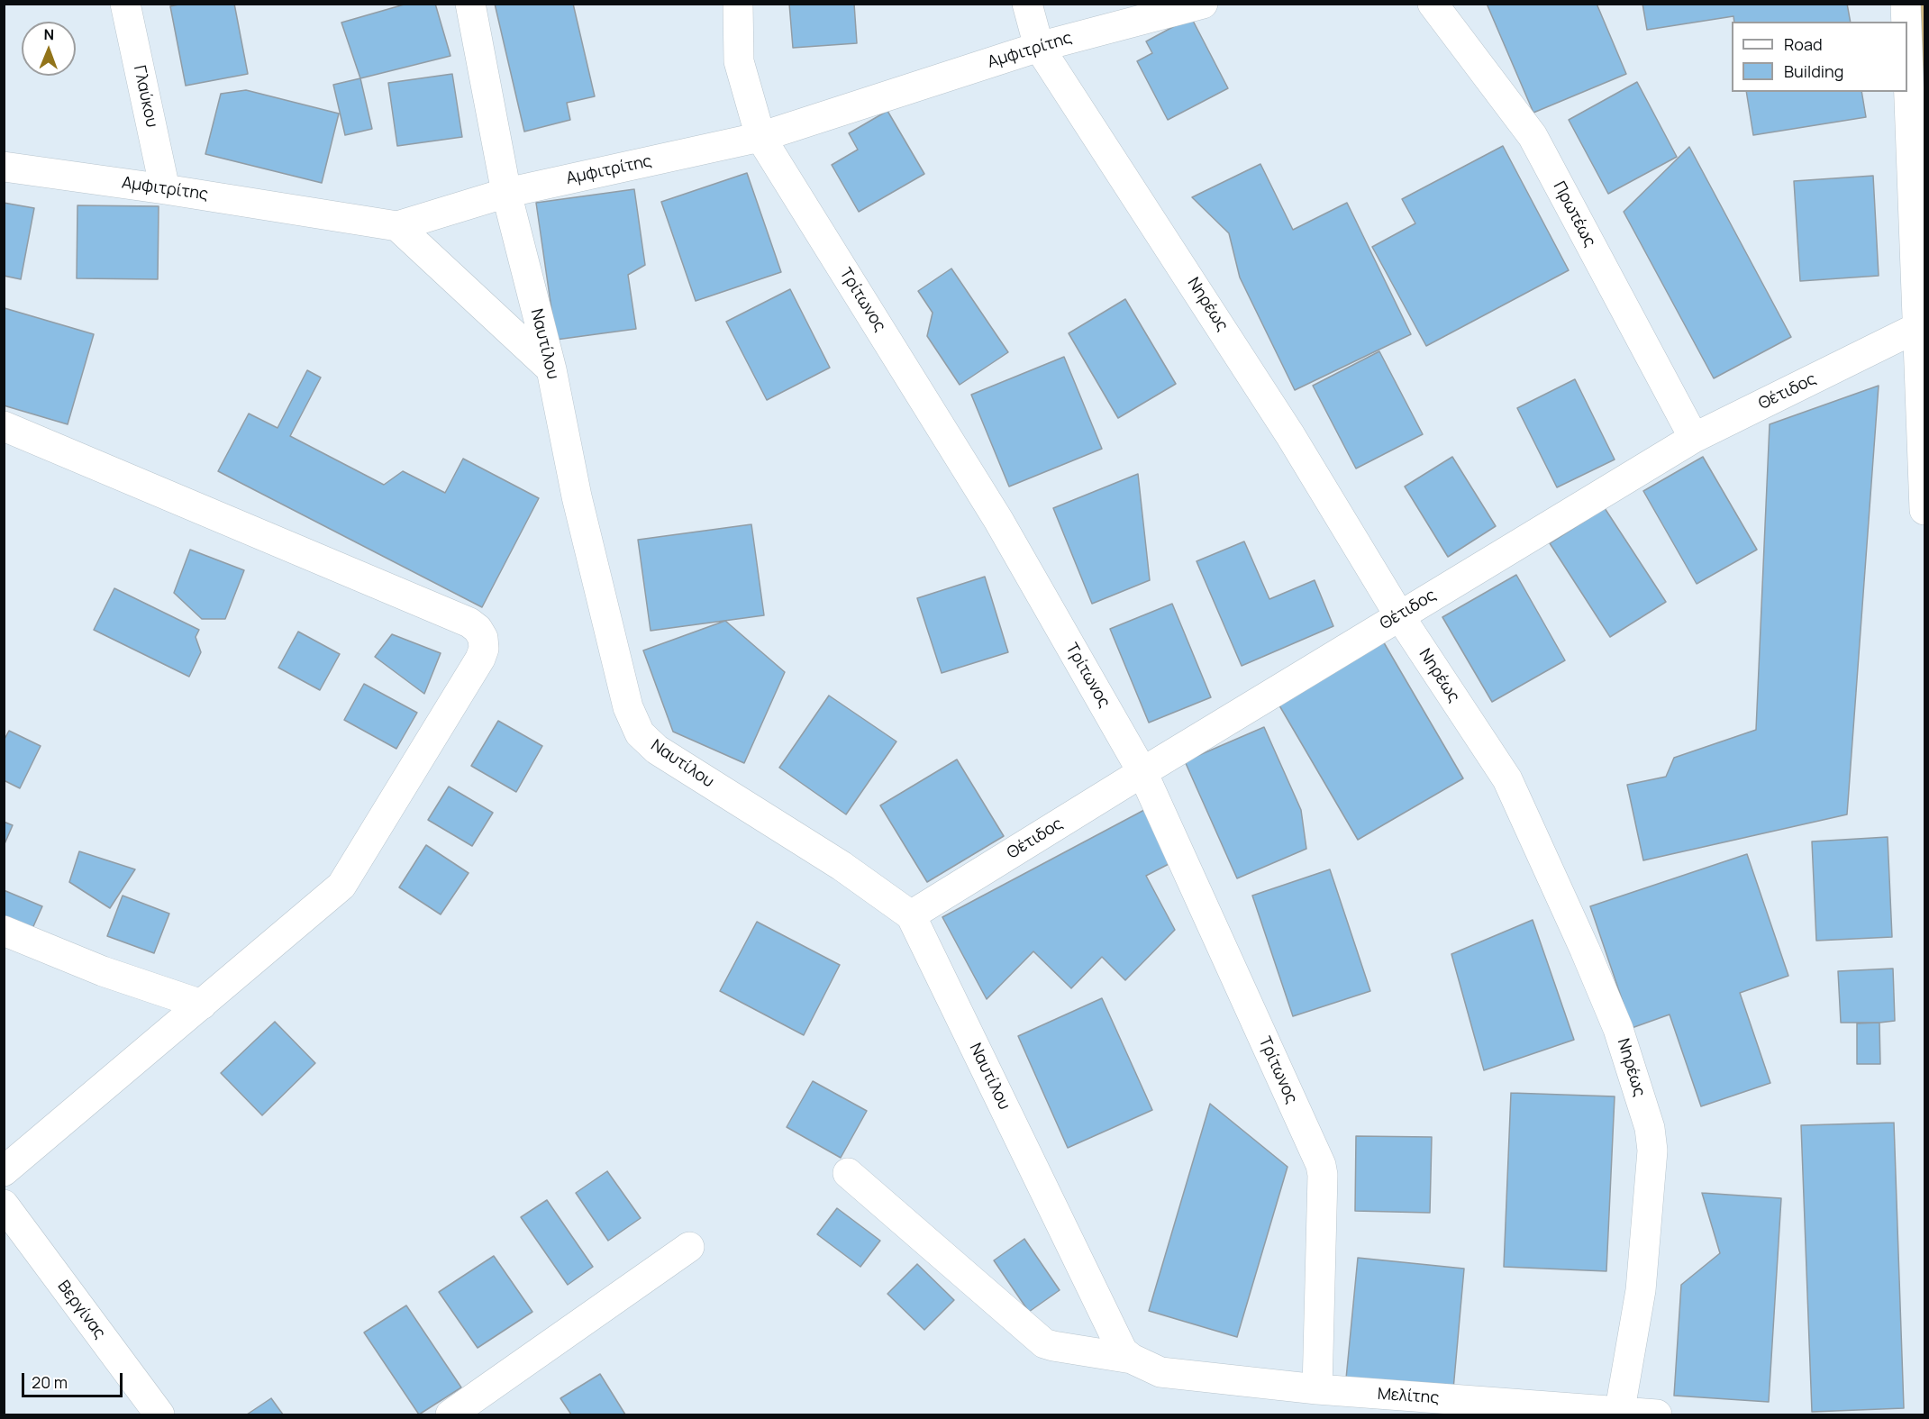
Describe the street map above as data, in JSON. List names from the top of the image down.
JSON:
{
  "streets": {
    "street": [
      "Αμφιτρίτης",
      "Γλαύκου",
      "Πρωτέως",
      "Τρίτωνος",
      "Νηρέως",
      "Ναυτίλου",
      "Θέτιδος",
      "Βεργίνας",
      "Μελίτης"
    ]
  },
  "crossings": [
    ["Αμφιτρίτης", "Γλαύκου"],
    ["Αμφιτρίτης", "Τρίτωνος"],
    ["Αμφιτρίτης", "Νηρέως"],
    ["Αμφιτρίτης", "Ναυτίλου"],
    ["Πρωτέως", "Θέτιδος"],
    ["Τρίτωνος", "Θέτιδος"],
    ["Τρίτωνος", "Μελίτης"],
    ["Νηρέως", "Θέτιδος"],
    ["Νηρέως", "Μελίτης"],
    ["Ναυτίλου", "Θέτιδος"],
    ["Ναυτίλου", "Μελίτης"]
  ],
  "legend": ["Road", "Building"],
  "scale_bar": "20 m",
  "north": "top"
}
